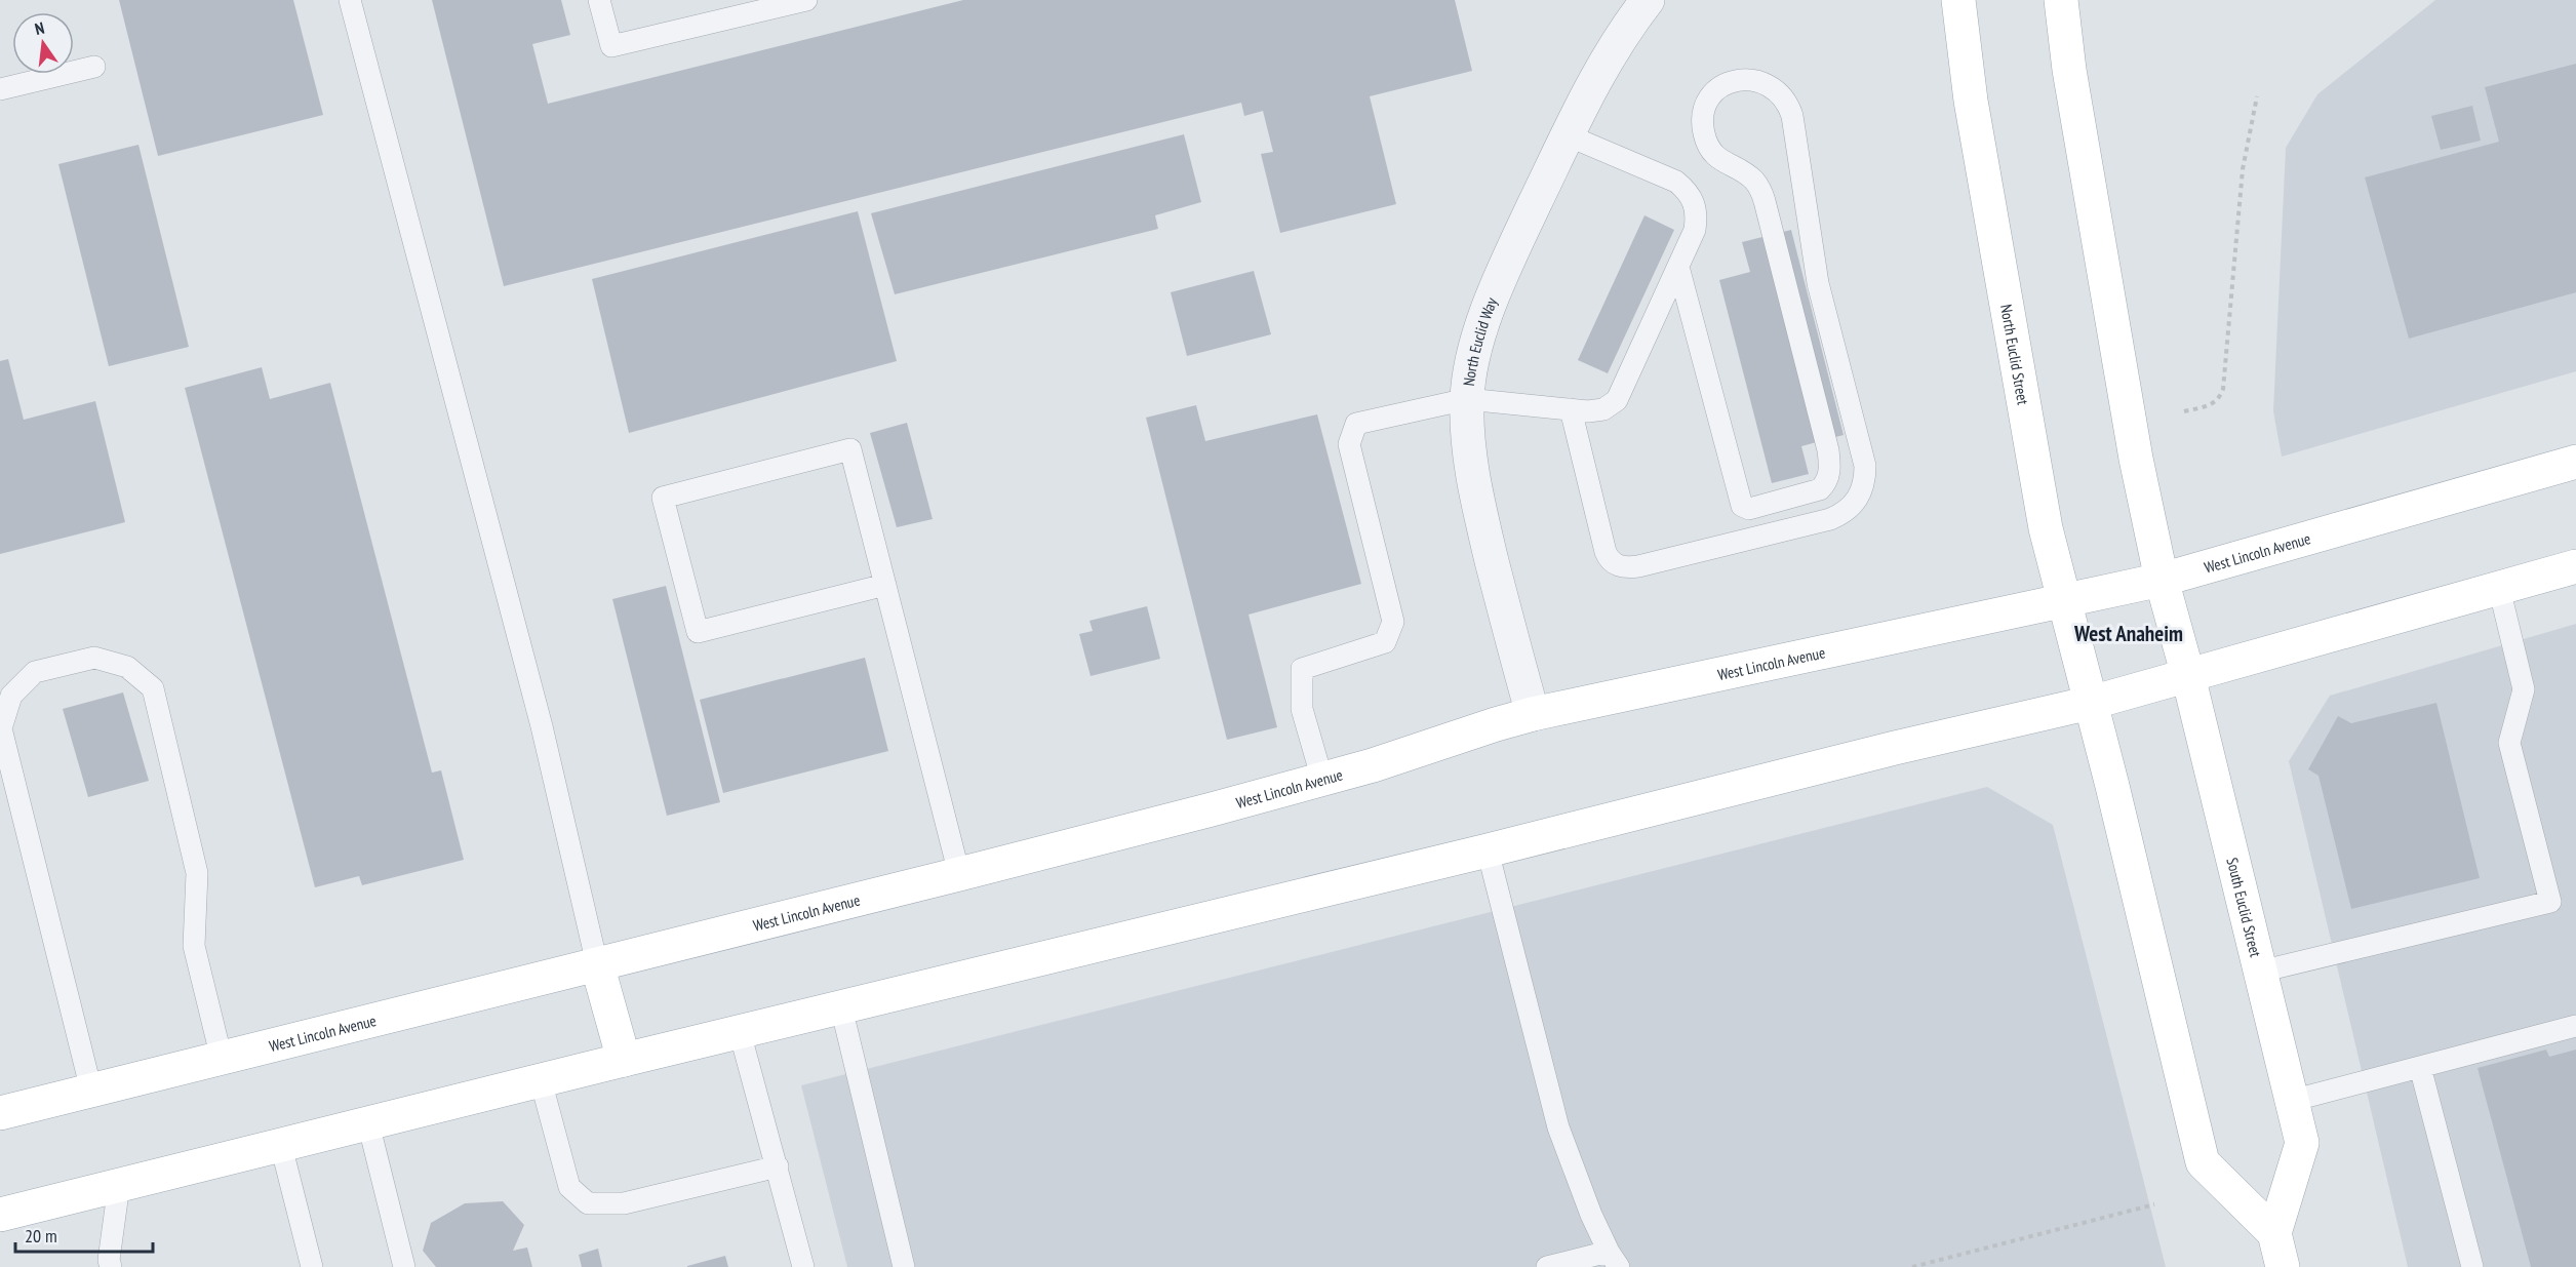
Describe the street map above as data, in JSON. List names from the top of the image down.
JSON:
{
  "streets": {
    "main road": ["North Euclid Street", "West Lincoln Avenue", "South Euclid Street"],
    "street": ["North Euclid Way"]
  },
  "crossings": [
    ["North Euclid Way", "West Lincoln Avenue"],
    ["North Euclid Street", "West Lincoln Avenue"],
    ["West Lincoln Avenue", "South Euclid Street"]
  ],
  "districts": ["West Anaheim"],
  "scale_bar": "20 m",
  "north": "top"
}
